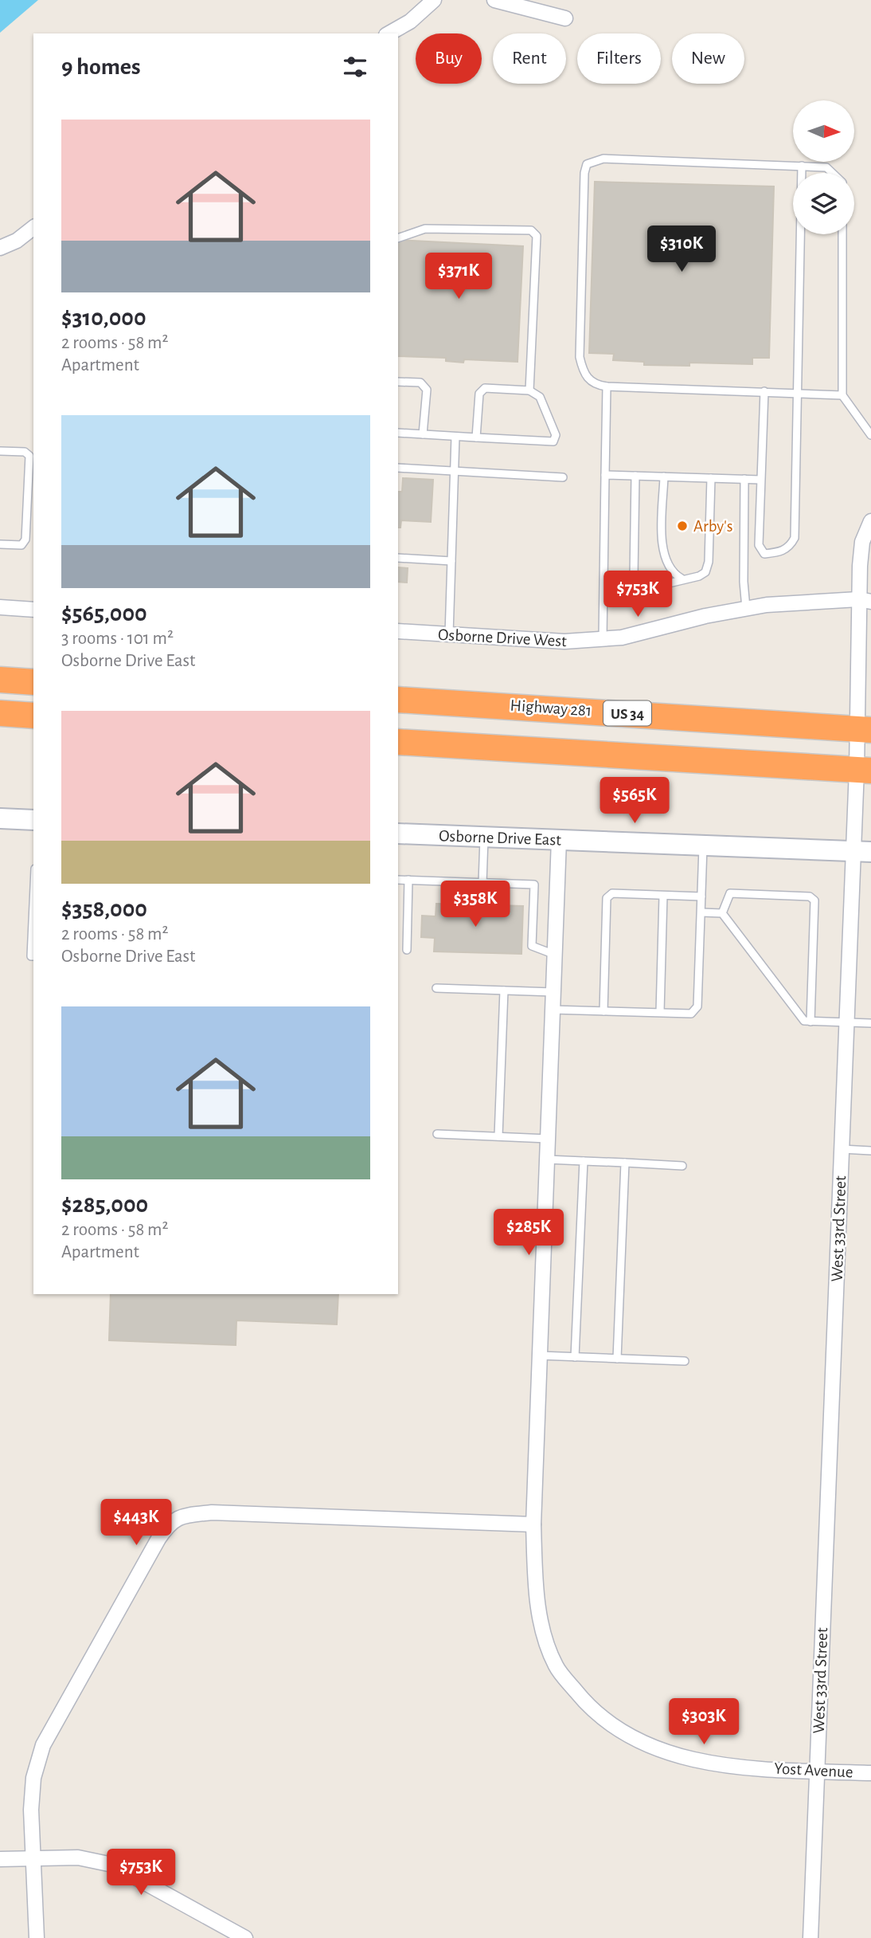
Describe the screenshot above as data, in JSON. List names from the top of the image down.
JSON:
{
  "streets": {
    "highway": ["Highway 281", "US 34"],
    "street": [
      "Osborne Drive West",
      "Osborne Drive East",
      "West 33rd Street",
      "Yost Avenue"
    ]
  },
  "crossings": [
    ["Osborne Drive West", "West 33rd Street"],
    ["Highway 281", "West 33rd Street"],
    ["Osborne Drive East", "West 33rd Street"],
    ["West 33rd Street", "Yost Avenue"]
  ],
  "places": ["Arby's"],
  "north": "right",
  "page": {
    "chip": [
      "Buy",
      "Rent",
      "Filters",
      "New"
    ],
    "heading": "9 homes",
    "list": [
      {
        "name": "$310,000",
        "note": "2 rooms · 58 m² · Apartment"
      },
      {
        "name": "$565,000",
        "note": "3 rooms · 101 m² · Osborne Drive East"
      },
      {
        "name": "$358,000",
        "note": "2 rooms · 58 m² · Osborne Drive East"
      },
      {
        "name": "$285,000",
        "note": "2 rooms · 58 m² · Apartment"
      }
    ],
    "price": [
      "$310K",
      "$371K",
      "$753K",
      "$565K",
      "$358K",
      "$285K",
      "$443K",
      "$303K",
      "$753K"
    ]
  }
}
